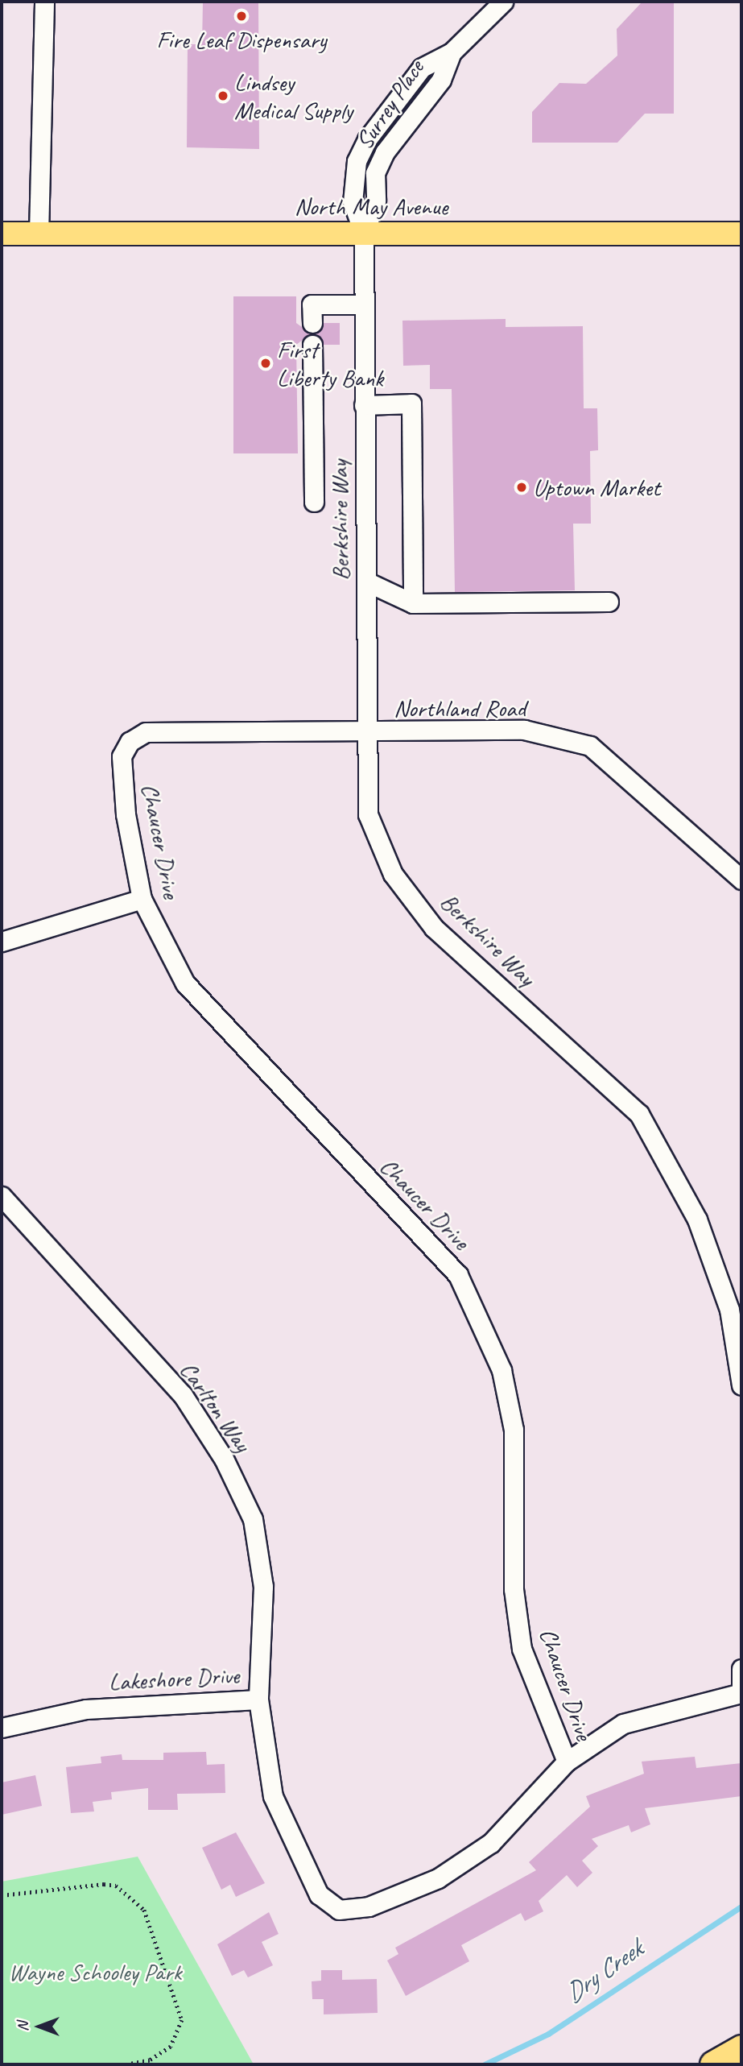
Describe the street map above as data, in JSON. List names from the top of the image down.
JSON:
{
  "streets": {
    "main road": ["North May Avenue"],
    "street": [
      "Surrey Place",
      "Berkshire Way",
      "Northland Road",
      "Chaucer Drive",
      "Carlton Way",
      "Lakeshore Drive"
    ]
  },
  "crossings": [
    ["Surrey Place", "North May Avenue"],
    ["Surrey Place", "Berkshire Way"],
    ["North May Avenue", "Berkshire Way"],
    ["Berkshire Way", "Northland Road"],
    ["Northland Road", "Chaucer Drive"],
    ["Chaucer Drive", "Lakeshore Drive"],
    ["Carlton Way", "Lakeshore Drive"]
  ],
  "water": ["Dry Creek"],
  "parks": ["Wayne Schooley Park"],
  "places": [
    "Fire Leaf Dispensary",
    "Lindsey Medical Supply",
    "First Liberty Bank",
    "Uptown Market"
  ],
  "north": "left"
}
